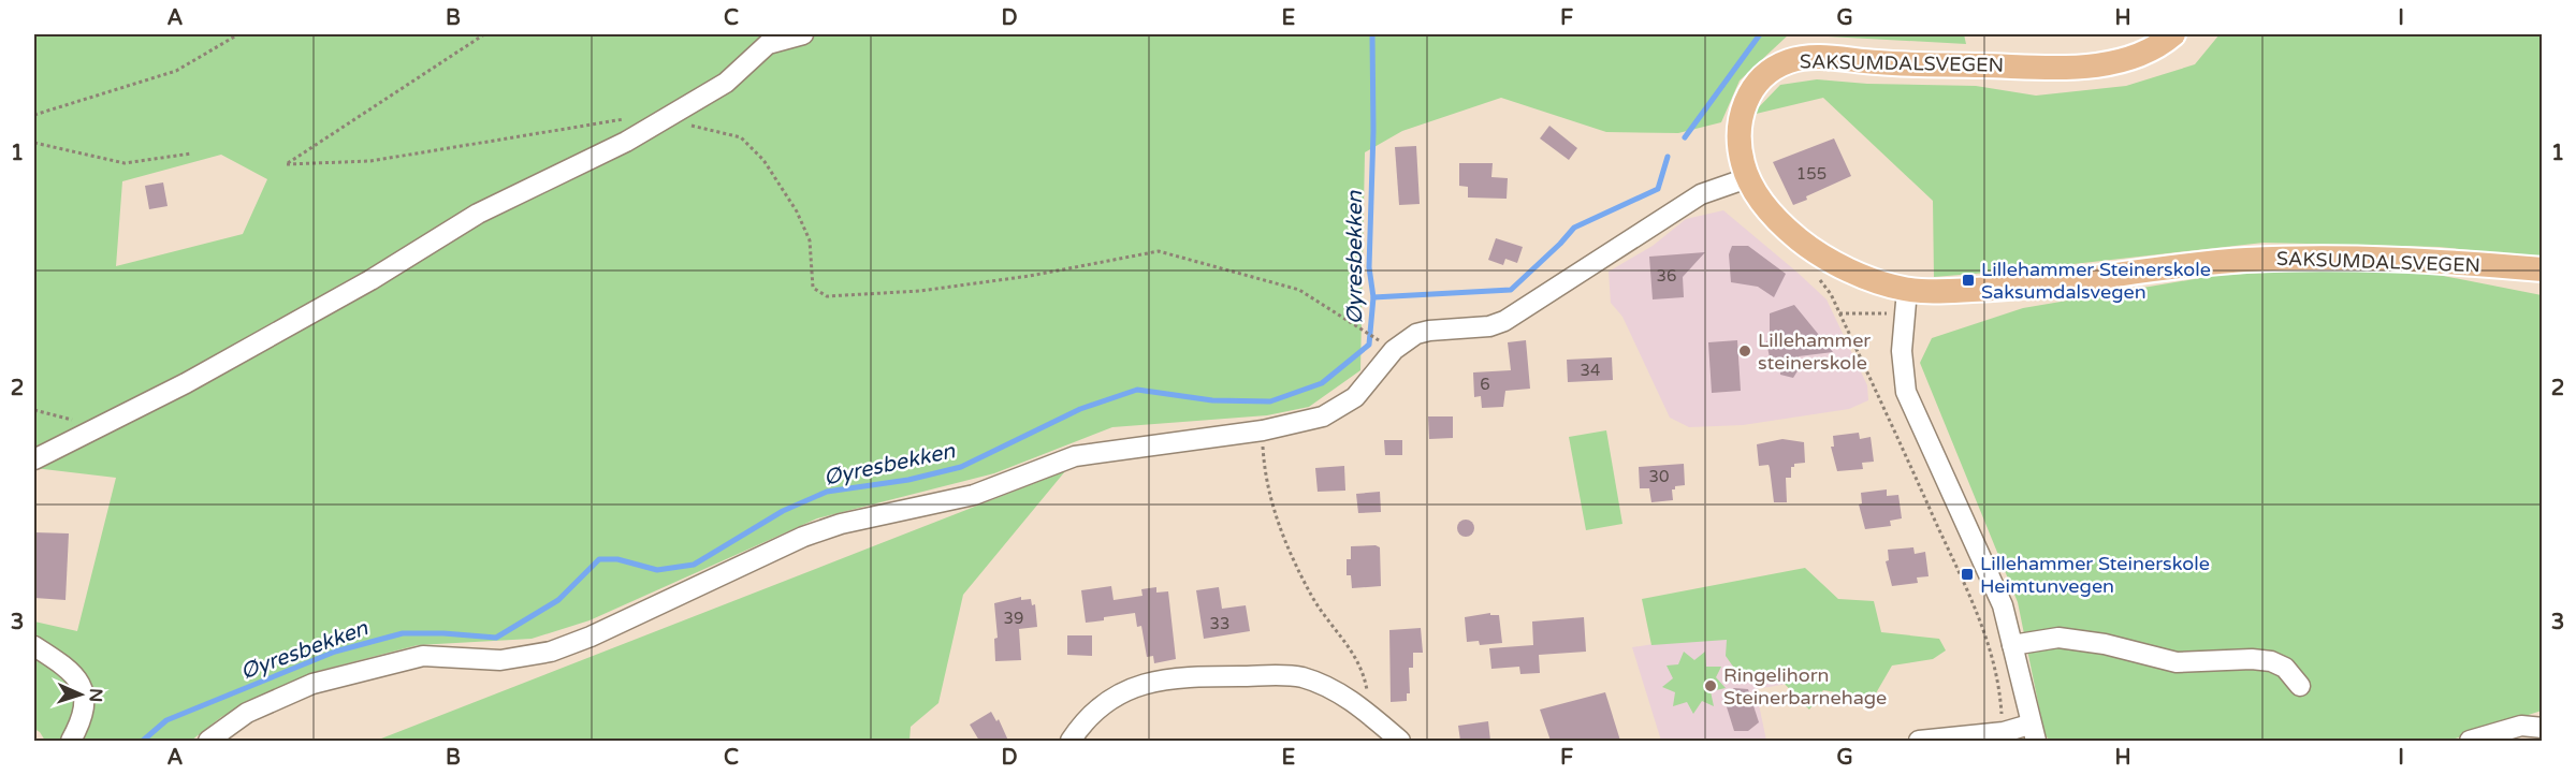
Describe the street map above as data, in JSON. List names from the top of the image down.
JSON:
{
  "streets": {
    "main road": ["SAKSUMDALSVEGEN"]
  },
  "water": ["Øyresbekken"],
  "places": {
    "transit": ["Lillehammer Steinerskole Saksumdalsvegen", "Lillehammer Steinerskole Heimtunvegen"],
    "other": ["Lillehammer steinerskole", "Ringelihorn Steinerbarnehage"]
  },
  "house_numbers": [
    "155",
    "36",
    "34",
    "6",
    "30",
    "39",
    "33"
  ],
  "north": "right",
  "grid": {
    "columns": [
      "A",
      "B",
      "C",
      "D",
      "E",
      "F",
      "G",
      "H",
      "I"
    ],
    "rows": ["1", "2", "3"]
  }
}
